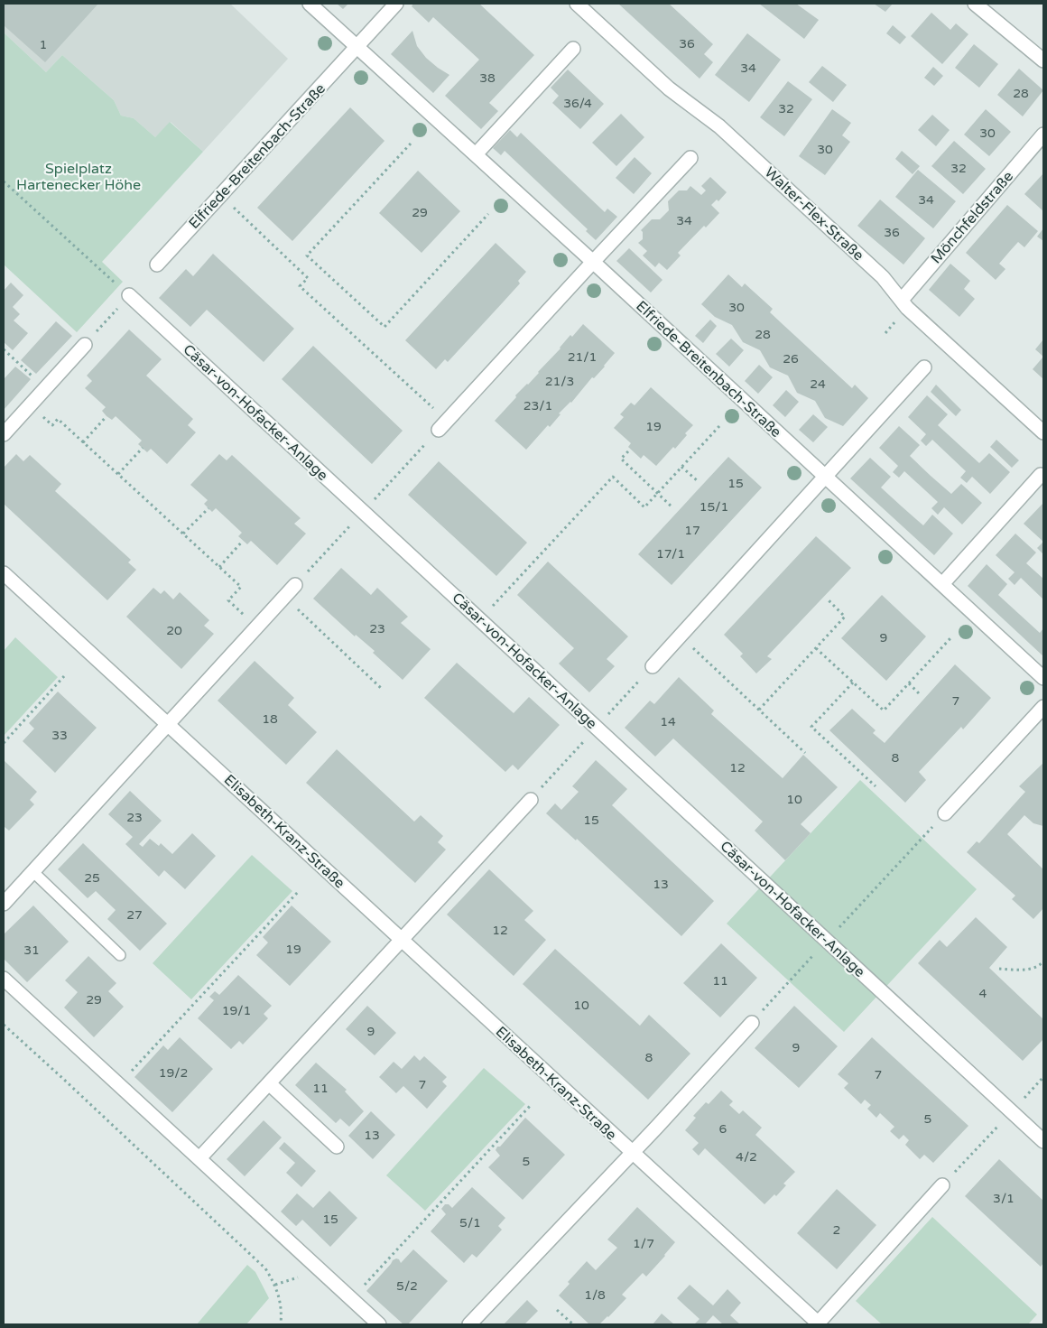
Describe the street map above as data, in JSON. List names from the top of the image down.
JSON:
{
  "streets": {
    "street": [
      "Elfriede-Breitenbach-Straße",
      "Walter-Flex-Straße",
      "Mönchfeldstraße",
      "Cäsar-von-Hofacker-Anlage",
      "Elisabeth-Kranz-Straße"
    ]
  },
  "crossings": [
    ["Walter-Flex-Straße", "Mönchfeldstraße"]
  ],
  "parks": ["Spielplatz Hartenecker Höhe"],
  "house_numbers": [
    "36",
    "1",
    "34",
    "38",
    "28",
    "36/4",
    "32",
    "30",
    "30",
    "32",
    "34",
    "29",
    "34",
    "36",
    "30",
    "28",
    "21/1",
    "26",
    "21/3",
    "24",
    "23/1",
    "19",
    "15",
    "15/1",
    "17",
    "17/1",
    "23",
    "20",
    "9",
    "7",
    "18",
    "14",
    "33",
    "8",
    "12",
    "10",
    "23",
    "15",
    "25",
    "13",
    "27",
    "12",
    "19",
    "31",
    "11",
    "4",
    "29",
    "10",
    "19/1",
    "9",
    "9",
    "8",
    "19/2",
    "7",
    "7",
    "11",
    "5",
    "6",
    "13",
    "4/2",
    "5",
    "3/1",
    "15",
    "5/1",
    "2",
    "1/7",
    "5/2",
    "1/8"
  ]
}
